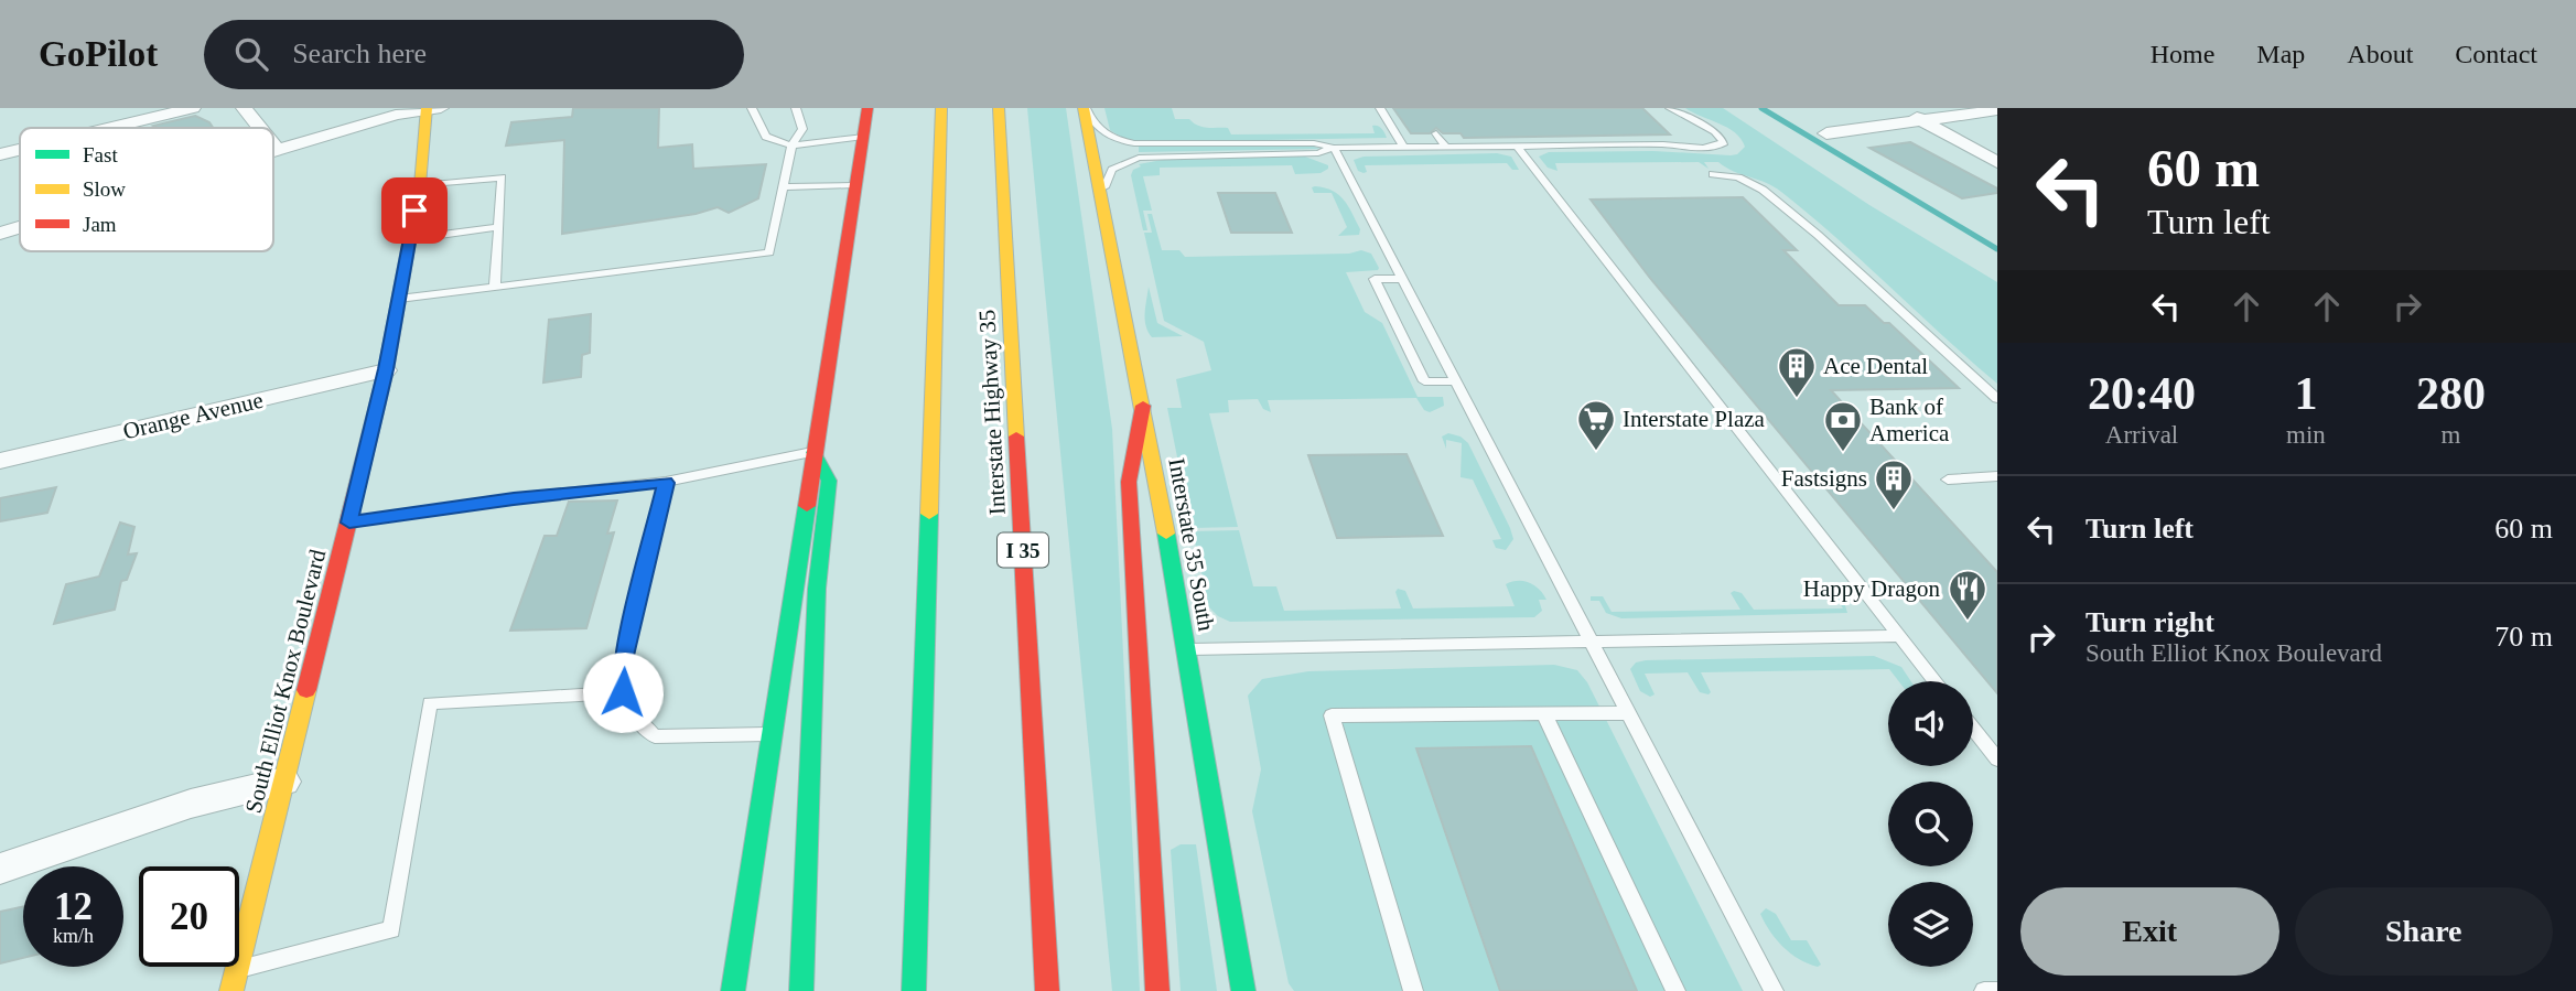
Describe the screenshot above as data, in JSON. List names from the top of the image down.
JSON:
{
  "streets": {
    "main road": [
      "Interstate Highway 35",
      "Interstate 35 South",
      "I 35",
      "South Elliot Knox Boulevard"
    ],
    "street": ["Orange Avenue"]
  },
  "crossings": [
    ["Orange Avenue", "South Elliot Knox Boulevard"]
  ],
  "places": {
    "building": ["Ace Dental", "Fastsigns"],
    "supermarket": ["Interstate Plaza"],
    "bank": ["Bank of America"],
    "restaurant": ["Happy Dragon"]
  },
  "legend": ["Fast", "Slow", "Jam"],
  "page": {
    "header": "GoPilot",
    "search": "Search here",
    "nav": [
      "Home",
      "Map",
      "About",
      "Contact"
    ],
    "turn": ["60 m", "Turn left"],
    "eta": [
      "20:40",
      "Arrival",
      "1",
      "min",
      "280",
      "m"
    ],
    "list": [
      {
        "name": "Turn left",
        "value": "60 m"
      },
      {
        "name": "Turn right",
        "note": "South Elliot Knox Boulevard",
        "value": "70 m"
      }
    ],
    "speed": "12 km/h",
    "limit": "20",
    "buttons": ["Exit", "Share"]
  }
}
